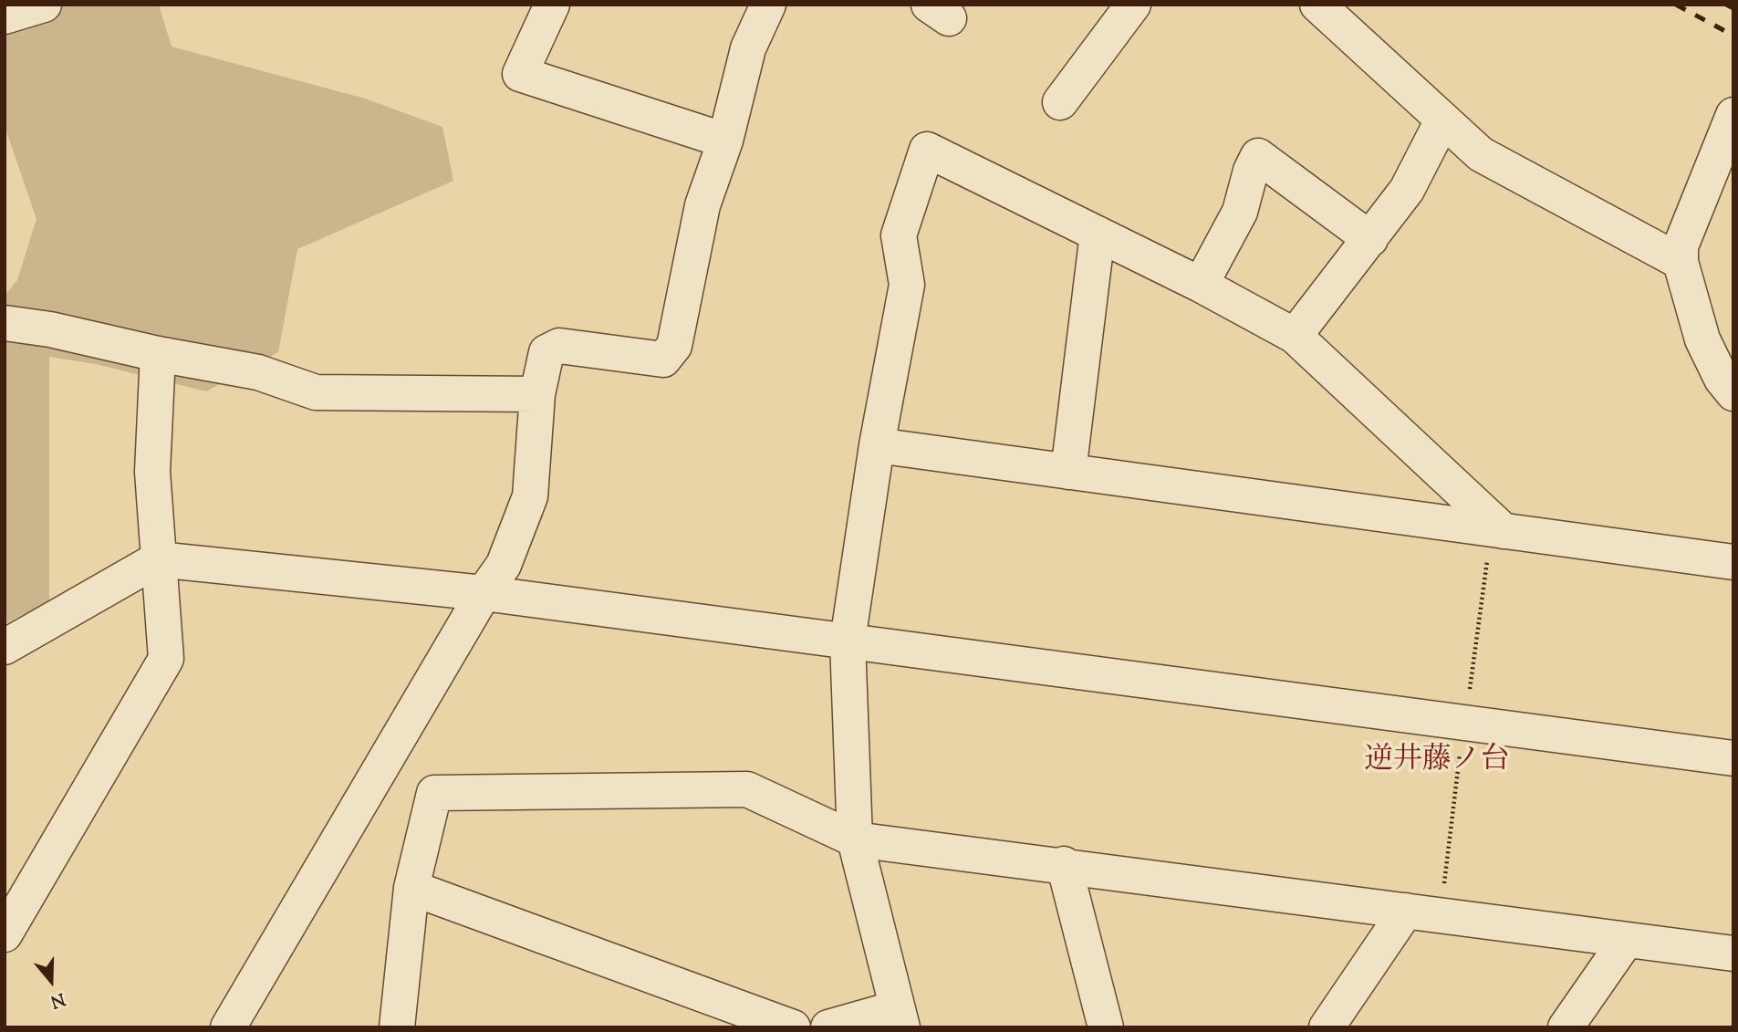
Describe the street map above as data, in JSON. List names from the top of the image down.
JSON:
{
  "districts": ["逆井藤ノ台"],
  "north": "bottom"
}
